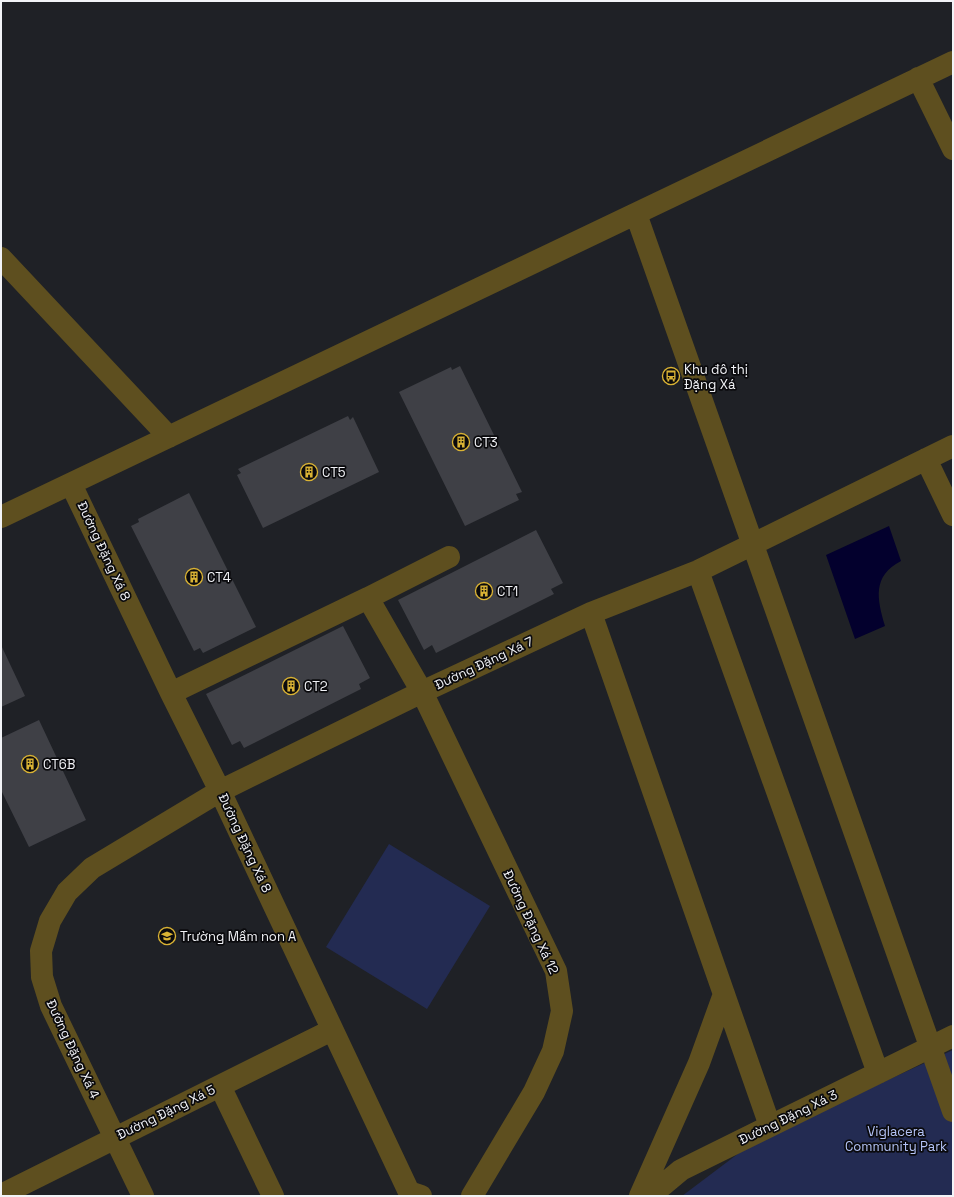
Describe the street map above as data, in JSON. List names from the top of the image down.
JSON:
{
  "streets": {
    "street": [
      "Đường Đặng Xá 8",
      "Đường Đặng Xá 7",
      "Đường Đặng Xá 12",
      "Đường Đặng Xá 4",
      "Đường Đặng Xá 5",
      "Đường Đặng Xá 3"
    ]
  },
  "crossings": [
    ["Đường Đặng Xá 8", "Đường Đặng Xá 7"],
    ["Đường Đặng Xá 8", "Đường Đặng Xá 4"],
    ["Đường Đặng Xá 8", "Đường Đặng Xá 5"],
    ["Đường Đặng Xá 7", "Đường Đặng Xá 12"],
    ["Đường Đặng Xá 7", "Đường Đặng Xá 4"],
    ["Đường Đặng Xá 4", "Đường Đặng Xá 5"]
  ],
  "parks": ["Viglacera Community Park"],
  "places": {
    "bus stop": ["Khu đô thị Đặng Xá"],
    "building": [
      "CT3",
      "CT5",
      "CT4",
      "CT1",
      "CT2",
      "CT6B"
    ],
    "school or university": ["Trường Mầm non A"]
  }
}
